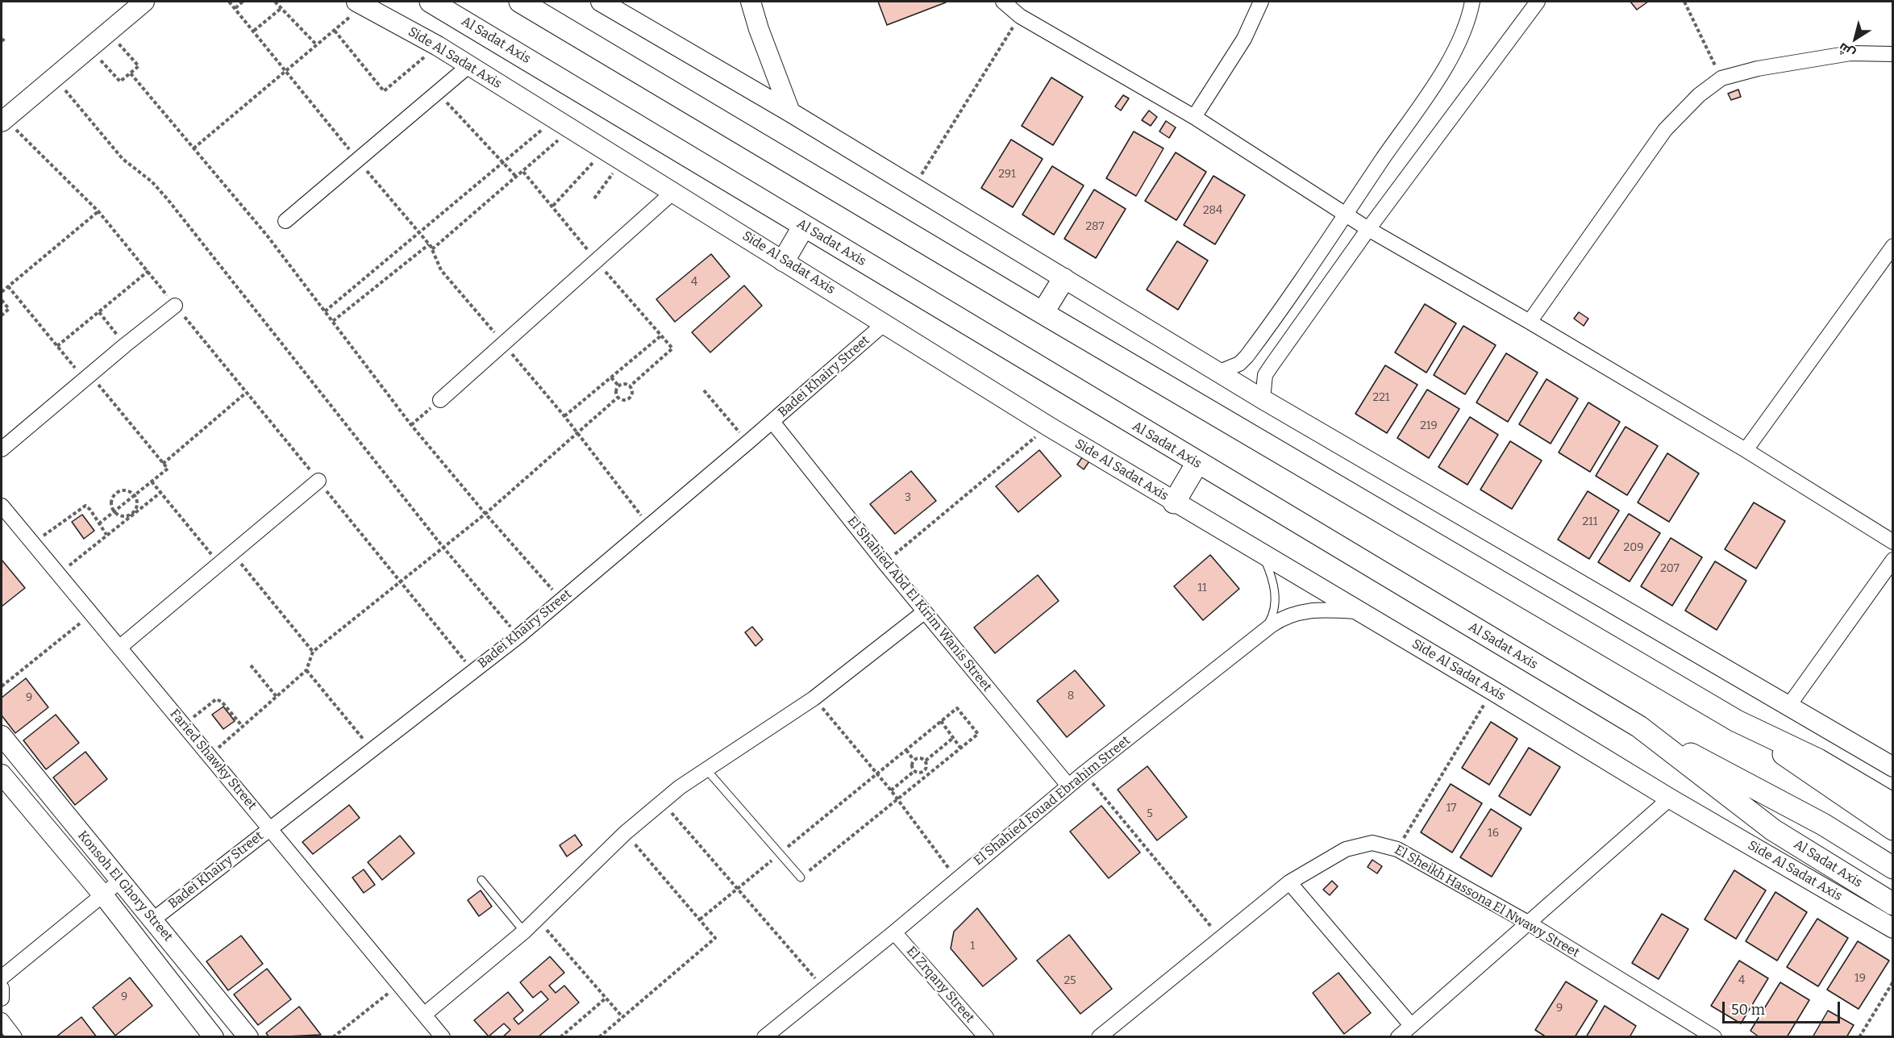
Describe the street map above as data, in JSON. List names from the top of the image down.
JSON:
{
  "streets": {
    "main road": ["Al Sadat Axis"],
    "street": [
      "Side Al Sadat Axis",
      "Badei Khairy Street",
      "El Shahied Abd El Kirim Wanis Street",
      "Faried Shawky Street",
      "El Shahied Fouad Ebrahim Street",
      "Konsoh El Ghory Street",
      "El Sheikh Hassona El Nwawy Street",
      "El Zrqany Street"
    ]
  },
  "crossings": [
    ["Side Al Sadat Axis", "Badei Khairy Street"],
    ["Side Al Sadat Axis", "El Shahied Fouad Ebrahim Street"],
    ["Badei Khairy Street", "El Shahied Abd El Kirim Wanis Street"],
    ["Badei Khairy Street", "Faried Shawky Street"],
    ["Badei Khairy Street", "Konsoh El Ghory Street"],
    ["El Shahied Abd El Kirim Wanis Street", "El Shahied Fouad Ebrahim Street"],
    ["El Shahied Fouad Ebrahim Street", "El Zrqany Street"]
  ],
  "house_numbers": [
    "291",
    "284",
    "287",
    "4",
    "221",
    "219",
    "3",
    "211",
    "209",
    "207",
    "11",
    "8",
    "9",
    "17",
    "5",
    "16",
    "1",
    "19",
    "25",
    "4",
    "9",
    "9"
  ],
  "scale_bar": "50 m",
  "north": "bottom left"
}
